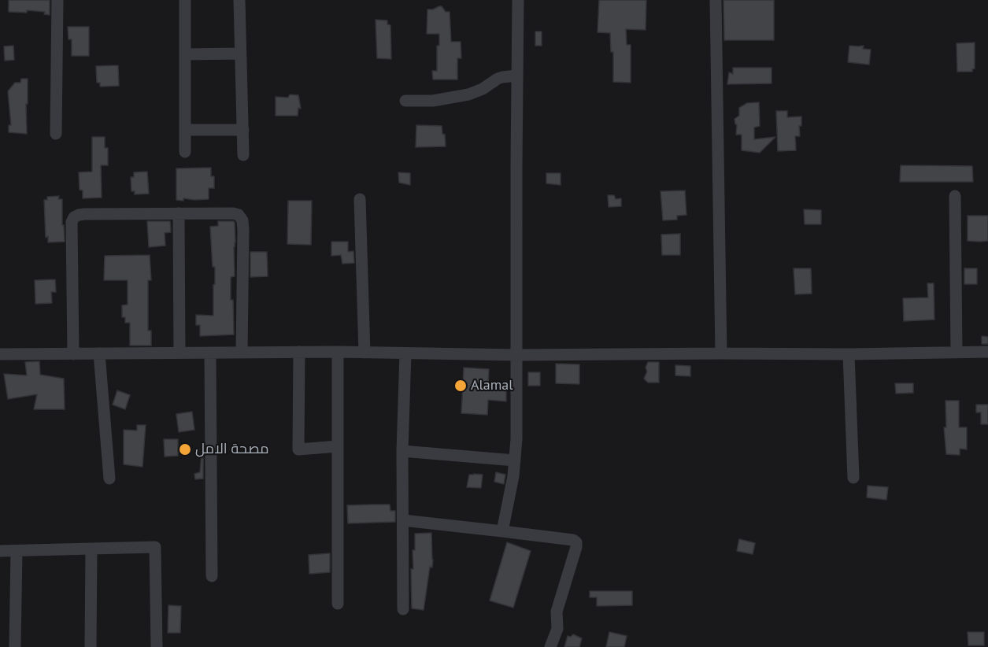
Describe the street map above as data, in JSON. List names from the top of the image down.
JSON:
{
  "places": ["Alamal", "مصحة الامل"]
}
